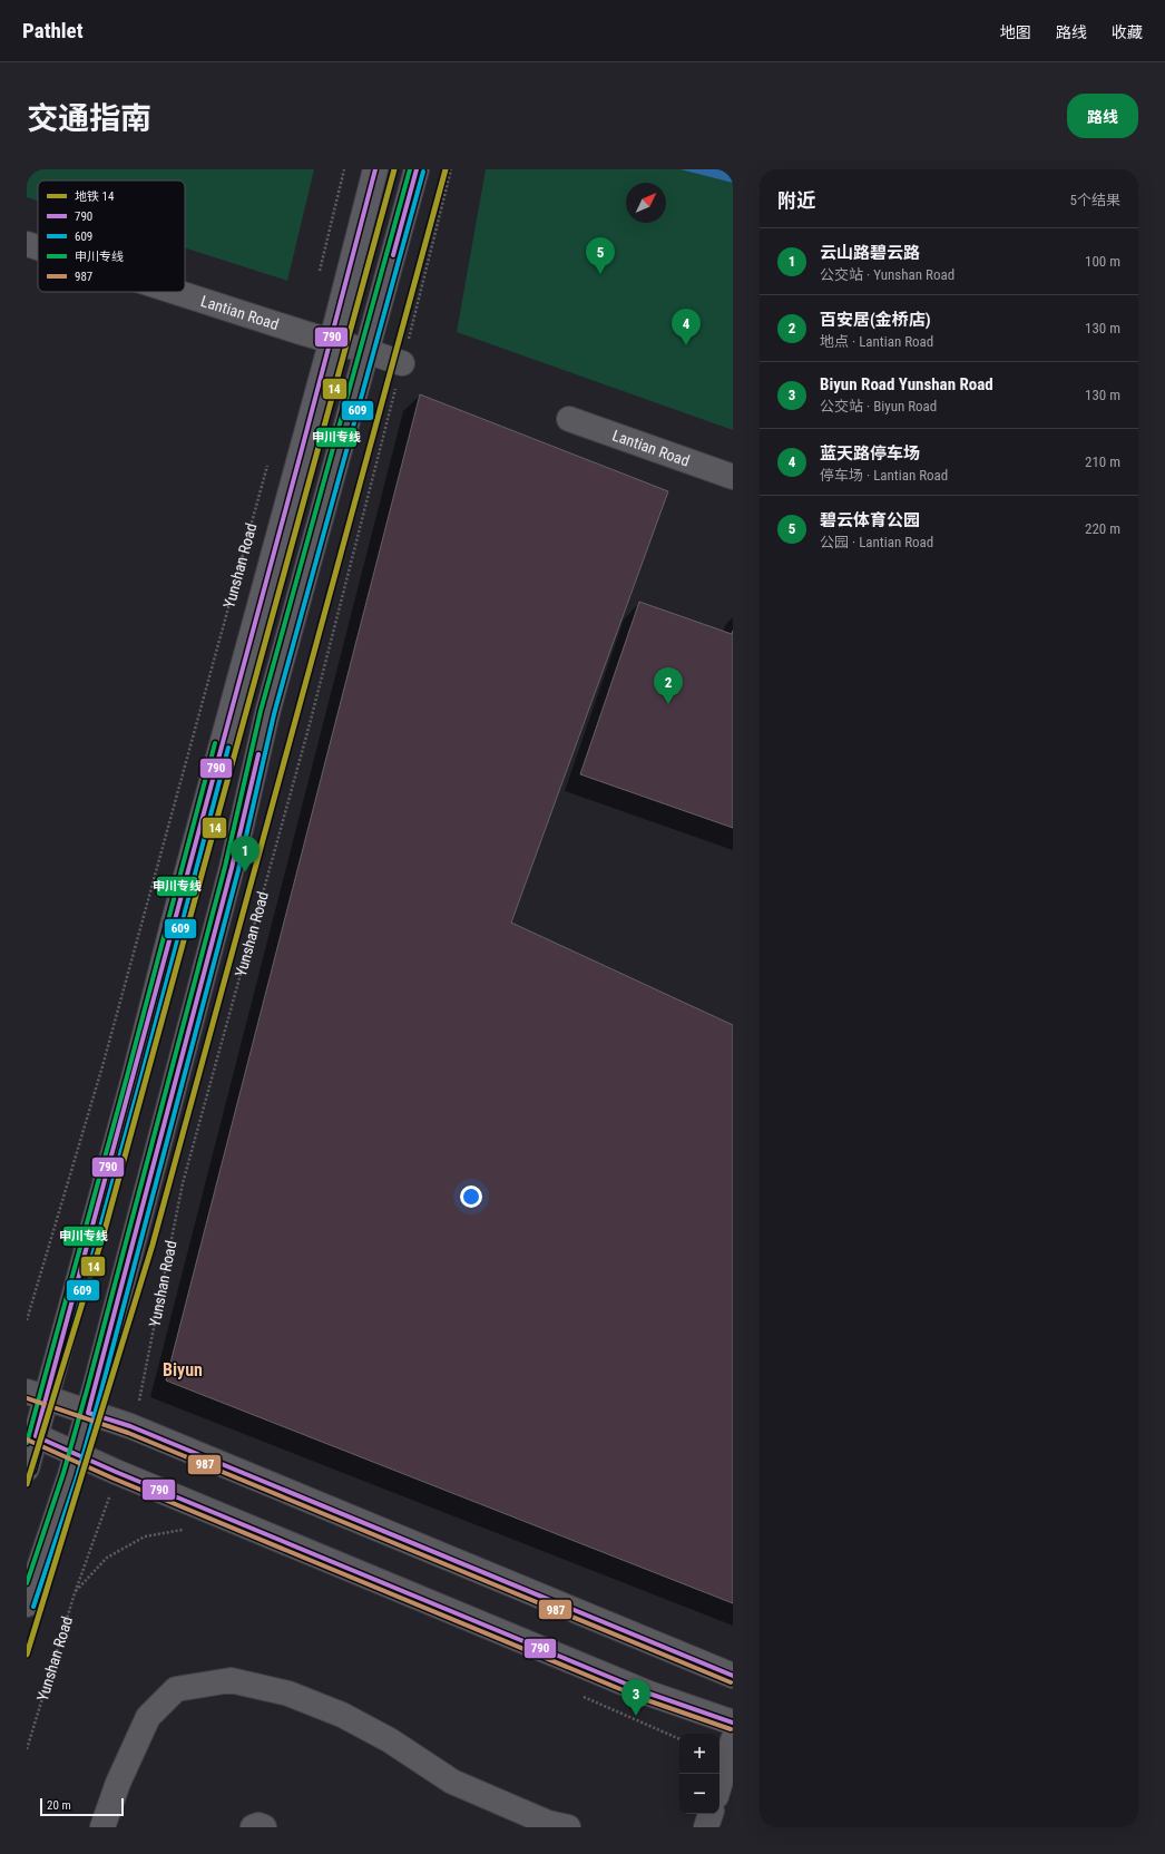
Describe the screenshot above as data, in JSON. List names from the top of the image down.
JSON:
{
  "streets": {
    "main road": ["Yunshan Road"],
    "street": ["Lantian Road"]
  },
  "crossings": [
    ["Lantian Road", "Yunshan Road"]
  ],
  "districts": ["Biyun"],
  "lines": [
    "metro line 14",
    "transit line 790",
    "transit line 申川专线",
    "transit line 609",
    "transit line 987"
  ],
  "legend": [
    "地铁 14",
    "790",
    "609",
    "申川专线",
    "987"
  ],
  "scale_bar": "20 m",
  "north": "top right",
  "page": {
    "header": "Pathlet",
    "nav": ["地图", "路线", "收藏"],
    "title": "交通指南",
    "buttons": "路线",
    "heading": ["附近", "5个结果"],
    "list": [
      {
        "mark": "1",
        "name": "云山路碧云路",
        "note": "公交站 · Yunshan Road",
        "value": "100 m"
      },
      {
        "mark": "2",
        "name": "百安居(金桥店)",
        "note": "地点 · Lantian Road",
        "value": "130 m"
      },
      {
        "mark": "3",
        "name": "Biyun Road Yunshan Road",
        "note": "公交站 · Biyun Road",
        "value": "130 m"
      },
      {
        "mark": "4",
        "name": "蓝天路停车场",
        "note": "停车场 · Lantian Road",
        "value": "210 m"
      },
      {
        "mark": "5",
        "name": "碧云体育公园",
        "note": "公园 · Lantian Road",
        "value": "220 m"
      }
    ],
    "pins": [
      "5",
      "4",
      "2",
      "1",
      "3"
    ],
    "map_buttons": ["+", "−"],
    "scale": "20 m"
  }
}
